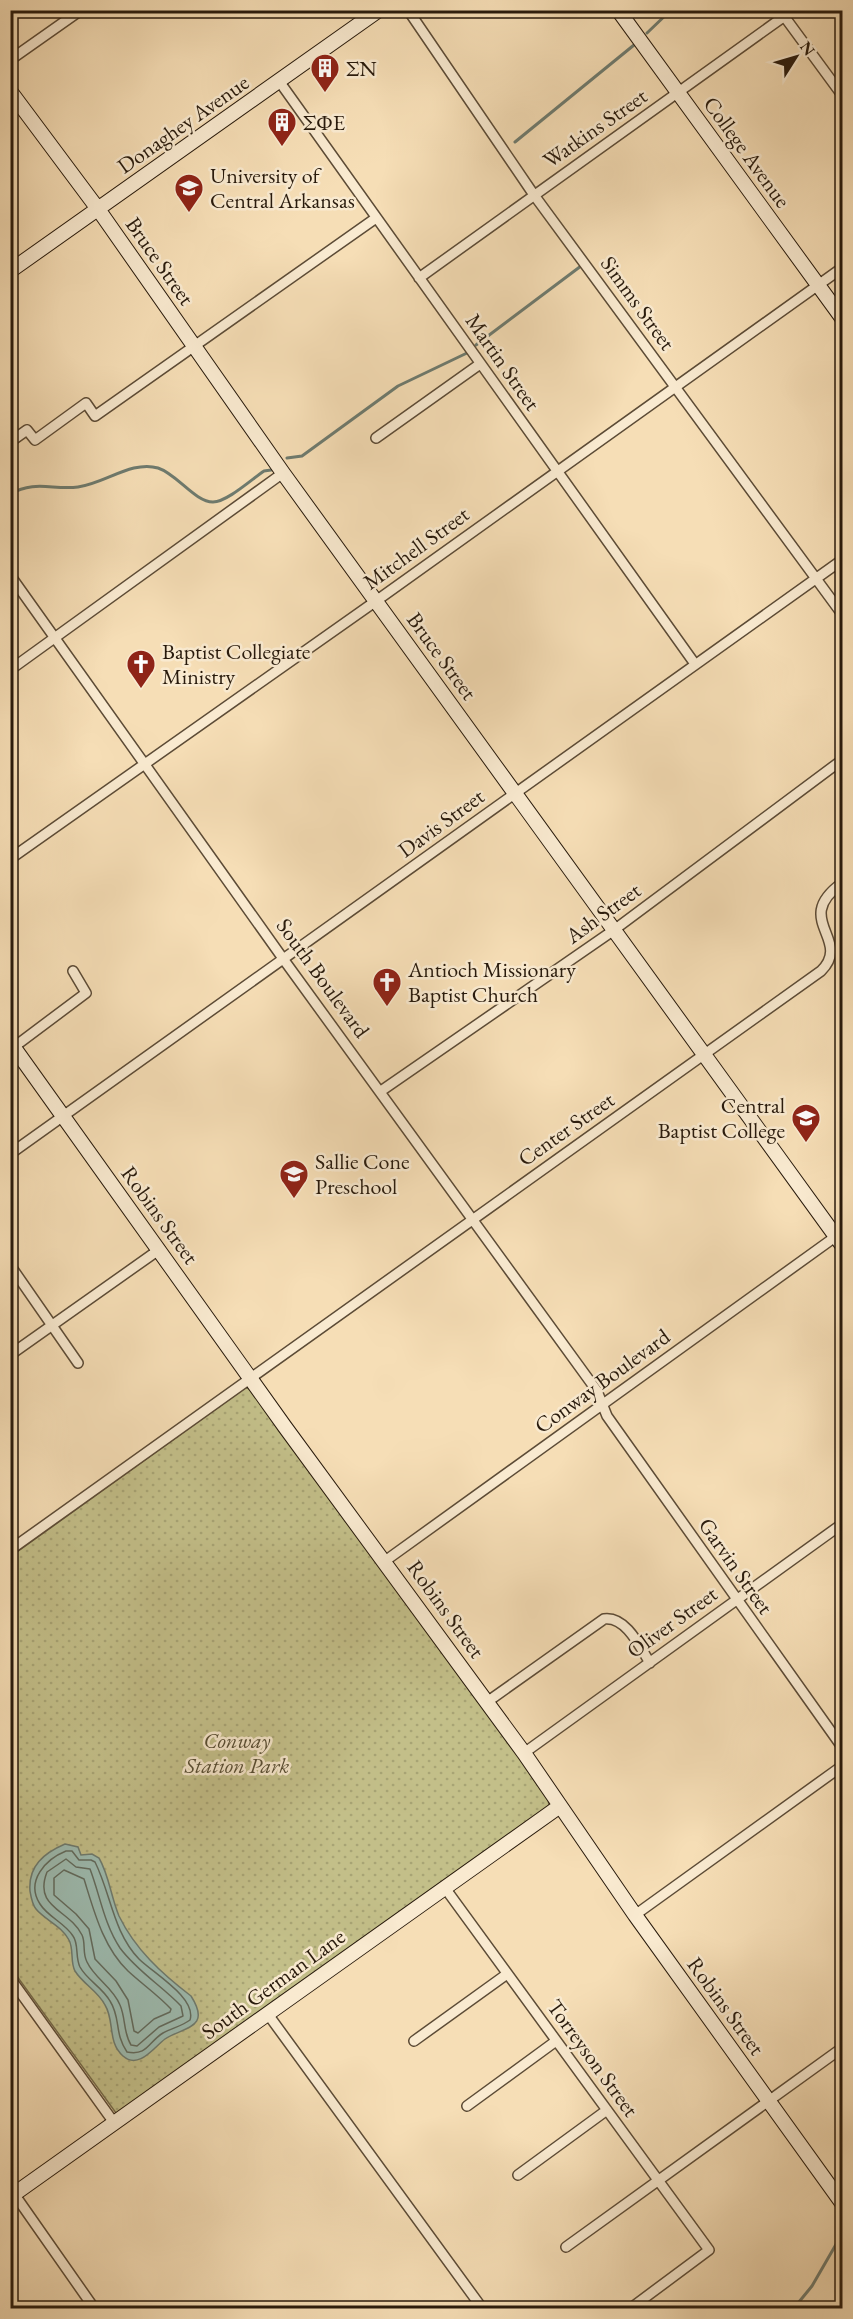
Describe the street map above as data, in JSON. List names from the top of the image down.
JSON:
{
  "streets": {
    "street": [
      "Donaghey Avenue",
      "Watkins Street",
      "College Avenue",
      "Bruce Street",
      "Simms Street",
      "Martin Street",
      "Mitchell Street",
      "Davis Street",
      "Ash Street",
      "South Boulevard",
      "Center Street",
      "Robins Street",
      "Conway Boulevard",
      "Garvin Street",
      "Oliver Street",
      "South German Lane",
      "Torreyson Street"
    ]
  },
  "crossings": [
    ["Donaghey Avenue", "Bruce Street"],
    ["Donaghey Avenue", "Martin Street"],
    ["Watkins Street", "College Avenue"],
    ["Watkins Street", "Simms Street"],
    ["Watkins Street", "Martin Street"],
    ["College Avenue", "Mitchell Street"],
    ["Bruce Street", "Mitchell Street"],
    ["Bruce Street", "Davis Street"],
    ["Bruce Street", "Ash Street"],
    ["Bruce Street", "Center Street"],
    ["Bruce Street", "Conway Boulevard"],
    ["Simms Street", "Mitchell Street"],
    ["Simms Street", "Davis Street"],
    ["Martin Street", "Mitchell Street"],
    ["Martin Street", "Davis Street"],
    ["Mitchell Street", "South Boulevard"],
    ["Davis Street", "South Boulevard"],
    ["Davis Street", "Robins Street"],
    ["Ash Street", "South Boulevard"],
    ["South Boulevard", "Center Street"],
    ["South Boulevard", "Conway Boulevard"],
    ["South Boulevard", "Garvin Street"],
    ["Center Street", "Robins Street"],
    ["Robins Street", "Conway Boulevard"],
    ["Robins Street", "Oliver Street"],
    ["Robins Street", "South German Lane"],
    ["Conway Boulevard", "Garvin Street"],
    ["Garvin Street", "Oliver Street"],
    ["South German Lane", "Torreyson Street"]
  ],
  "parks": ["Conway Station Park"],
  "places": {
    "building": ["ΣΝ", "ΣΦΕ"],
    "school or university": ["University of Central Arkansas", "Central Baptist College", "Sallie Cone Preschool"],
    "church": ["Baptist Collegiate Ministry", "Antioch Missionary Baptist Church"]
  },
  "north": "top right"
}
